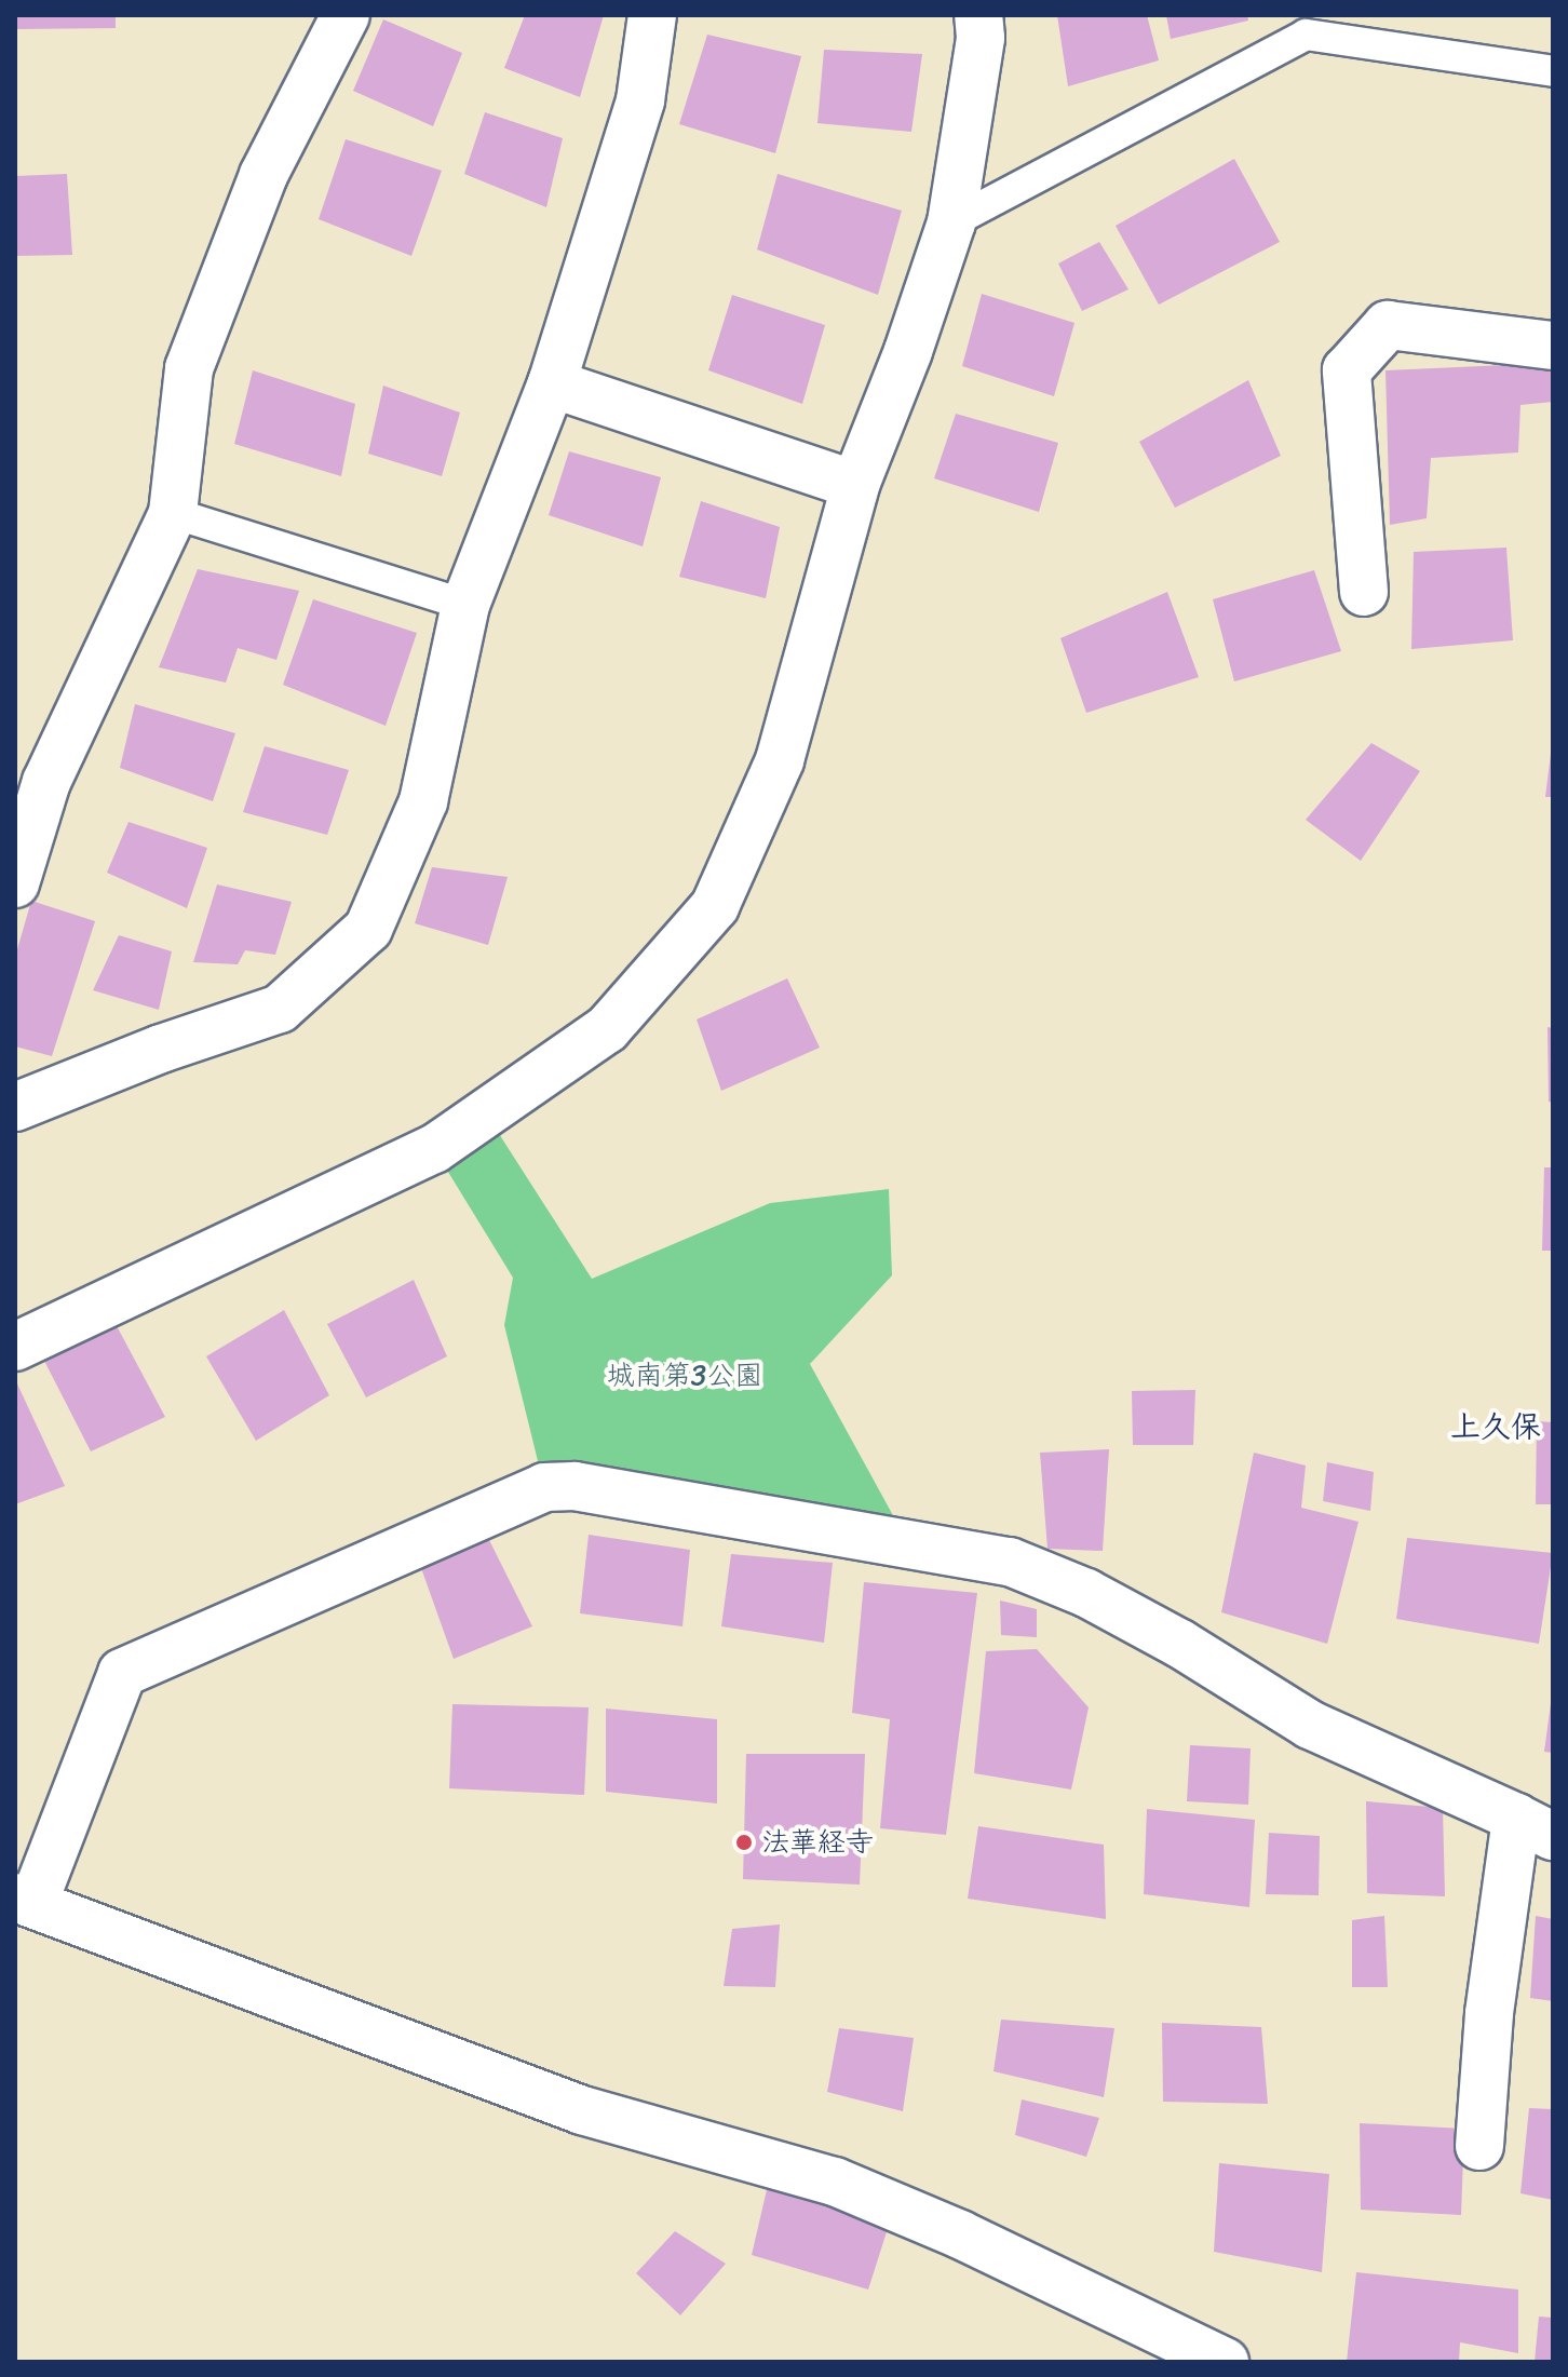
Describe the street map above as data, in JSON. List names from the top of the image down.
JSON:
{
  "districts": ["上久保"],
  "parks": ["城南第3公園"],
  "places": ["法華経寺"]
}
